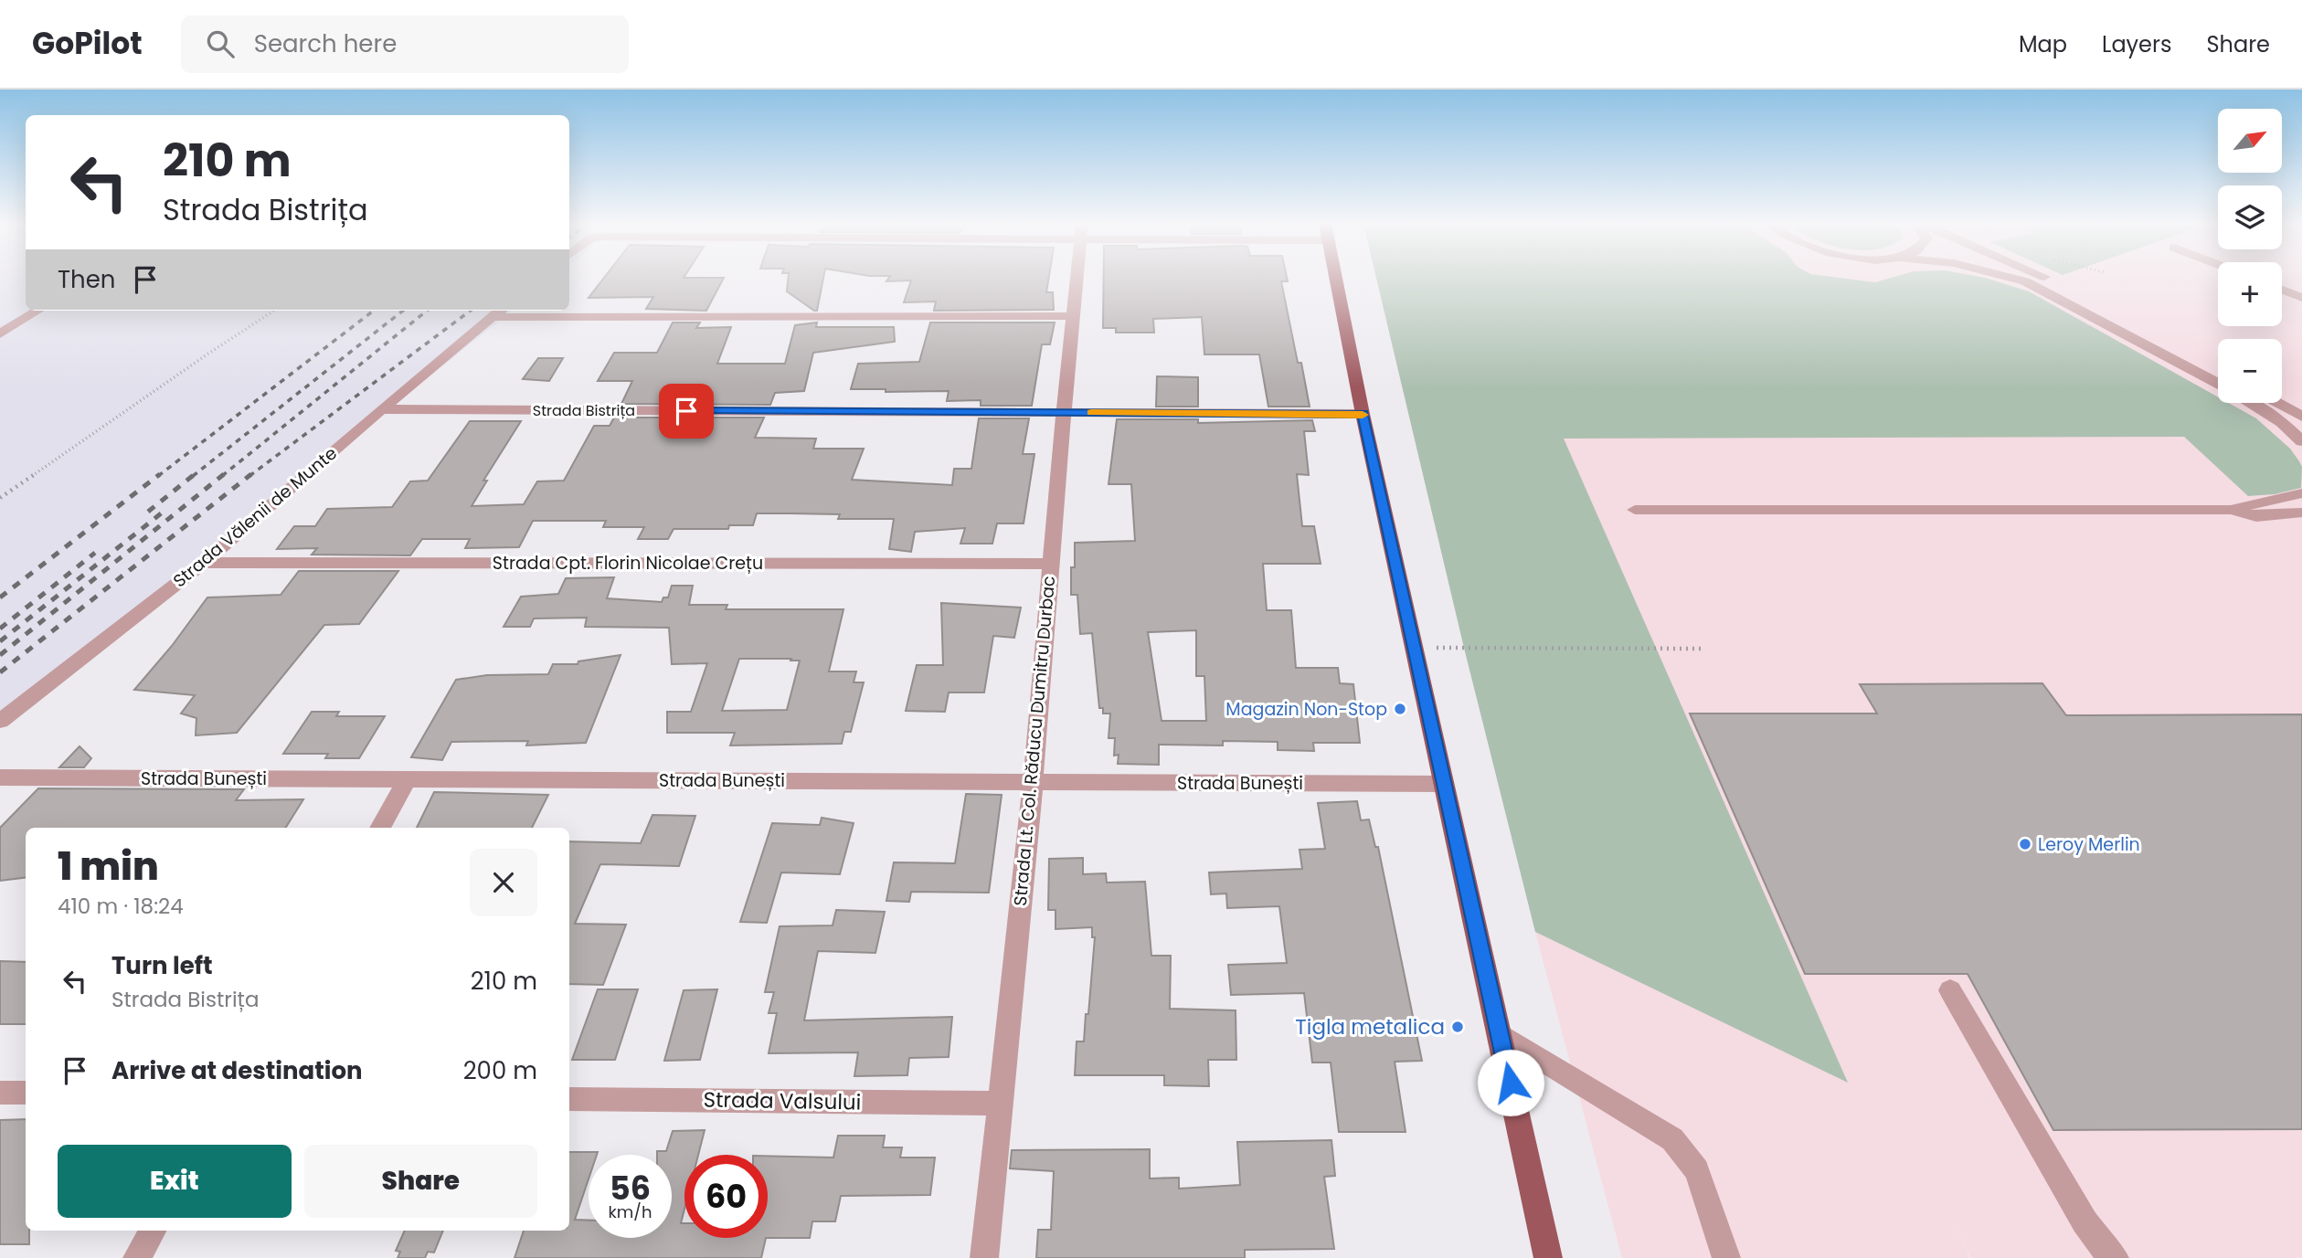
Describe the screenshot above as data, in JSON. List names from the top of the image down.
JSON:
{
  "streets": {
    "street": [
      "Strada Bistrița",
      "Strada Vălenii de Munte",
      "Strada Cpt. Florin Nicolae Crețu",
      "Strada Lt. Col. Răducu Dumitru Durbac",
      "Strada Bunești",
      "Strada Valsului"
    ]
  },
  "crossings": [
    ["Strada Bistrița", "Strada Vălenii de Munte"],
    ["Strada Bistrița", "Strada Lt. Col. Răducu Dumitru Durbac"],
    ["Strada Vălenii de Munte", "Strada Cpt. Florin Nicolae Crețu"],
    ["Strada Cpt. Florin Nicolae Crețu", "Strada Lt. Col. Răducu Dumitru Durbac"],
    ["Strada Lt. Col. Răducu Dumitru Durbac", "Strada Bunești"],
    ["Strada Lt. Col. Răducu Dumitru Durbac", "Strada Valsului"]
  ],
  "places": ["Magazin Non-Stop", "Leroy Merlin", "Tigla metalica"],
  "north": "top right",
  "page": {
    "header": "GoPilot",
    "search": "Search here",
    "nav": ["Map", "Layers", "Share"],
    "map_buttons": ["+", "−"],
    "turn": ["210 m", "Strada Bistrița"],
    "then": "Then",
    "heading": ["1 min", "410 m · 18:24"],
    "list": [
      {
        "name": "Turn left",
        "note": "Strada Bistrița",
        "value": "210 m"
      },
      {
        "name": "Arrive at destination",
        "value": "200 m"
      }
    ],
    "buttons": ["Exit", "Share"],
    "speed": "56 km/h",
    "limit": "60"
  }
}
